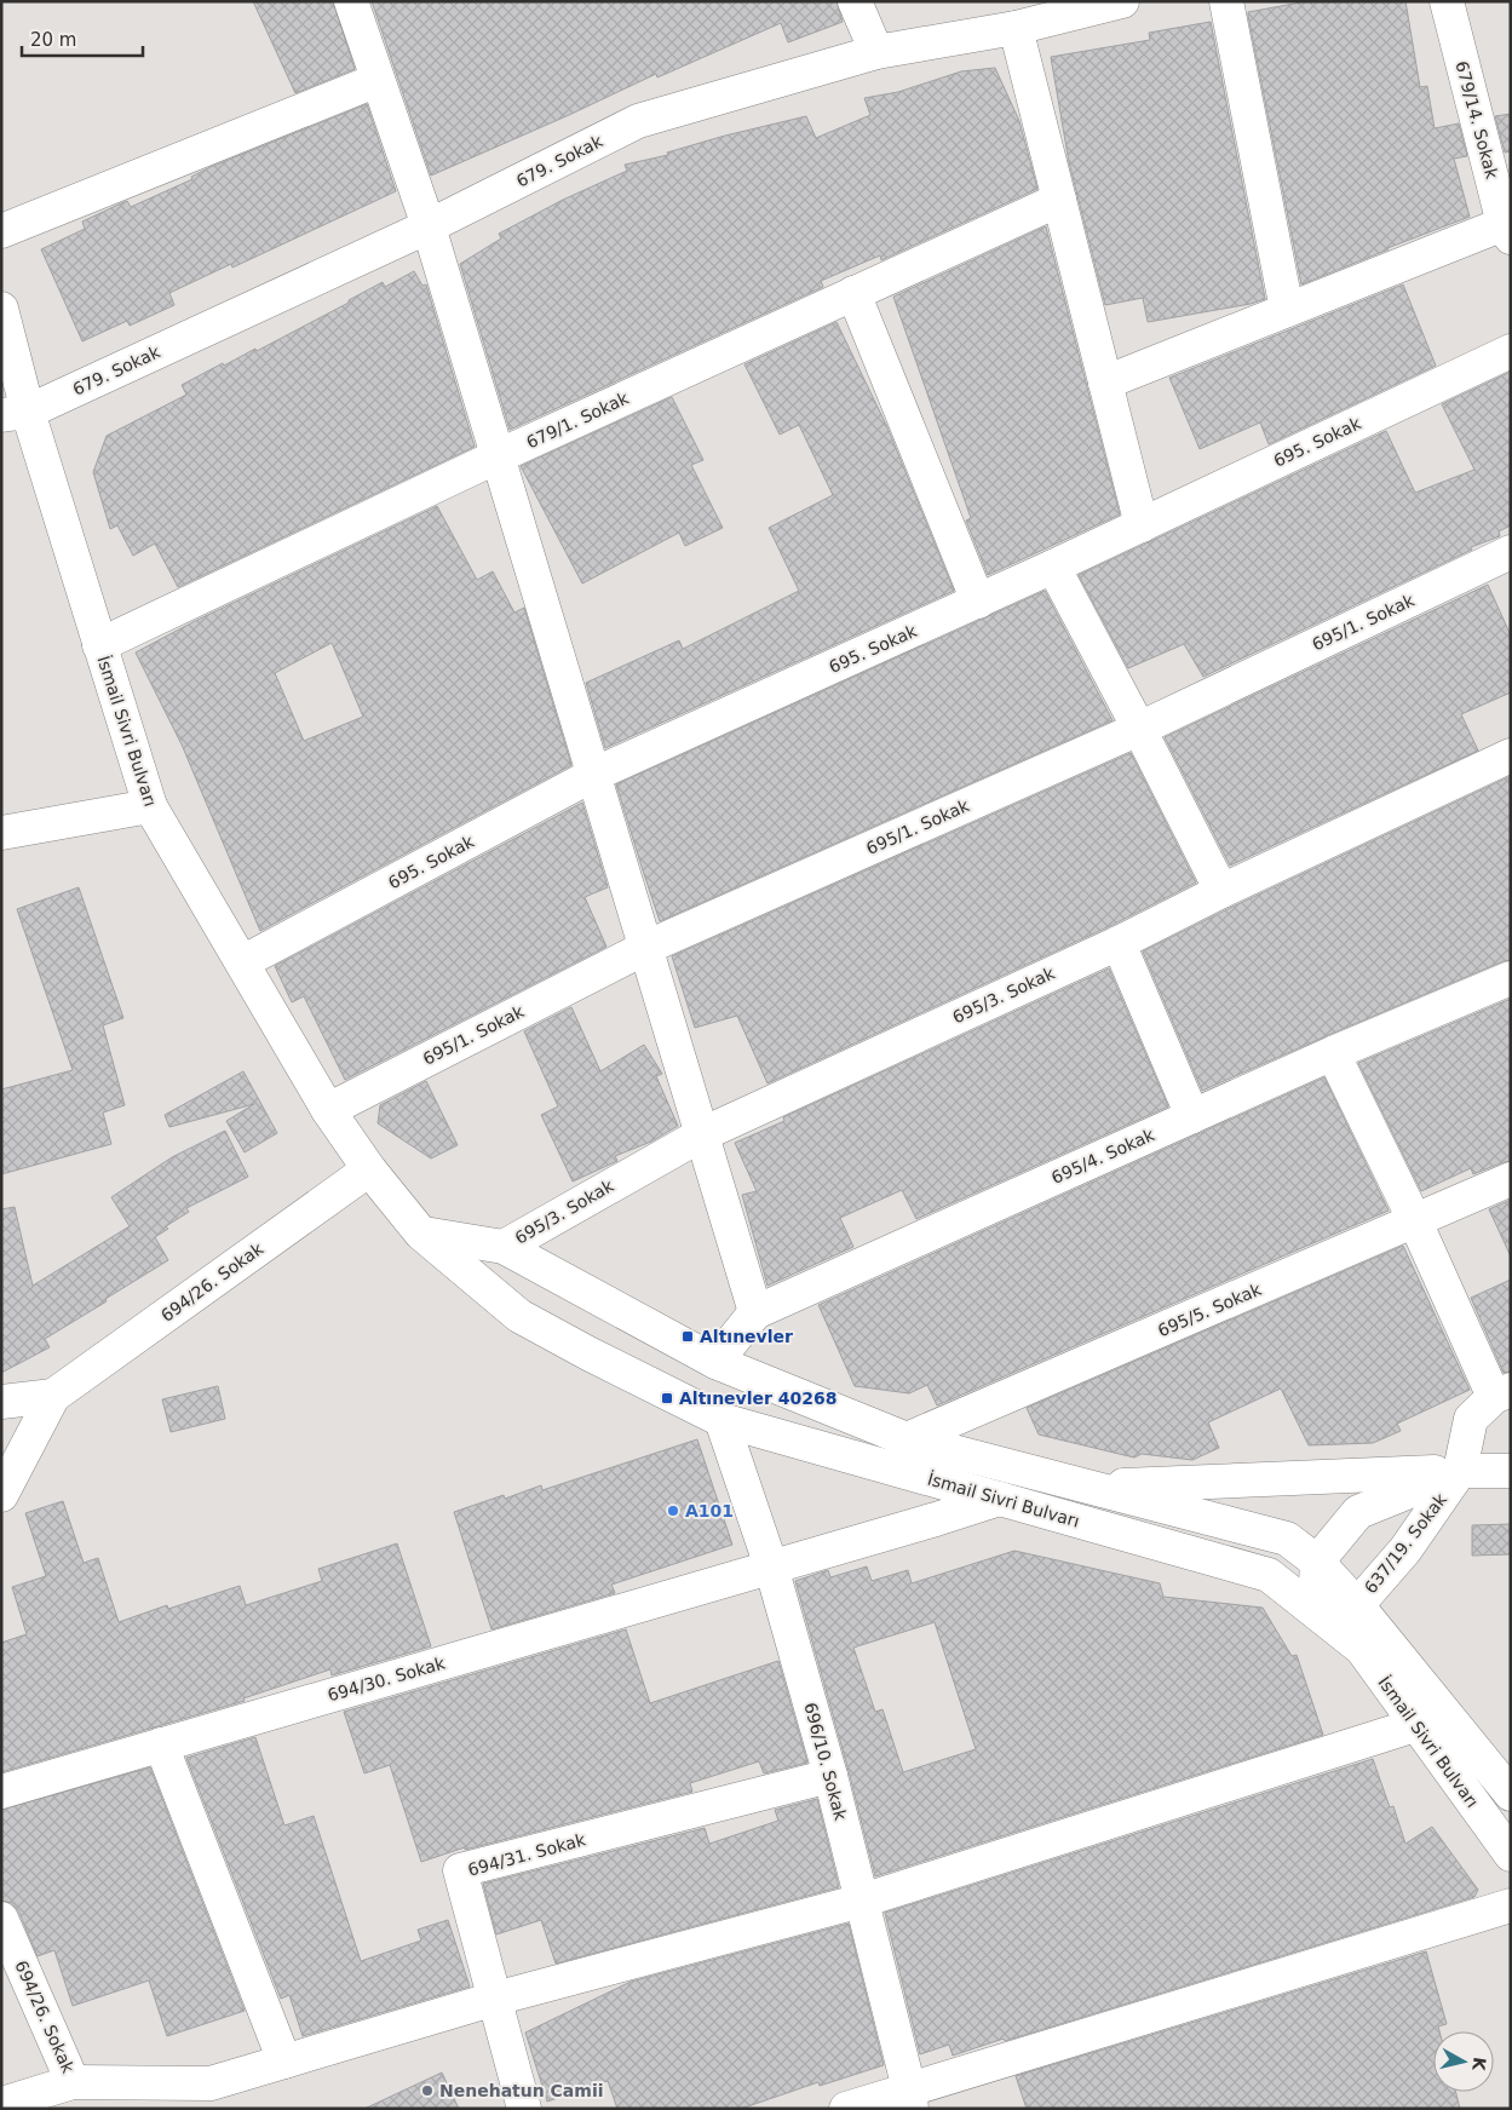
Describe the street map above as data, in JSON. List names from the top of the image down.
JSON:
{
  "streets": {
    "street": [
      "679/14. Sokak",
      "679. Sokak",
      "679/1. Sokak",
      "695. Sokak",
      "695/1. Sokak",
      "İsmail Sivri Bulvarı",
      "695/3. Sokak",
      "695/4. Sokak",
      "694/26. Sokak",
      "695/5. Sokak",
      "637/19. Sokak",
      "694/30. Sokak",
      "696/10. Sokak",
      "694/31. Sokak"
    ]
  },
  "crossings": [
    ["679. Sokak", "İsmail Sivri Bulvarı"],
    ["679/1. Sokak", "İsmail Sivri Bulvarı"],
    ["695. Sokak", "İsmail Sivri Bulvarı"],
    ["695/1. Sokak", "İsmail Sivri Bulvarı"],
    ["İsmail Sivri Bulvarı", "695/3. Sokak"],
    ["İsmail Sivri Bulvarı", "695/4. Sokak"],
    ["İsmail Sivri Bulvarı", "694/26. Sokak"],
    ["İsmail Sivri Bulvarı", "695/5. Sokak"],
    ["İsmail Sivri Bulvarı", "637/19. Sokak"],
    ["İsmail Sivri Bulvarı", "694/30. Sokak"],
    ["İsmail Sivri Bulvarı", "696/10. Sokak"],
    ["694/30. Sokak", "696/10. Sokak"],
    ["696/10. Sokak", "694/31. Sokak"]
  ],
  "places": {
    "transit": ["Altınevler", "Altınevler 40268"],
    "other": ["A101", "Nenehatun Camii"]
  },
  "scale_bar": "20 m",
  "north": "right"
}
